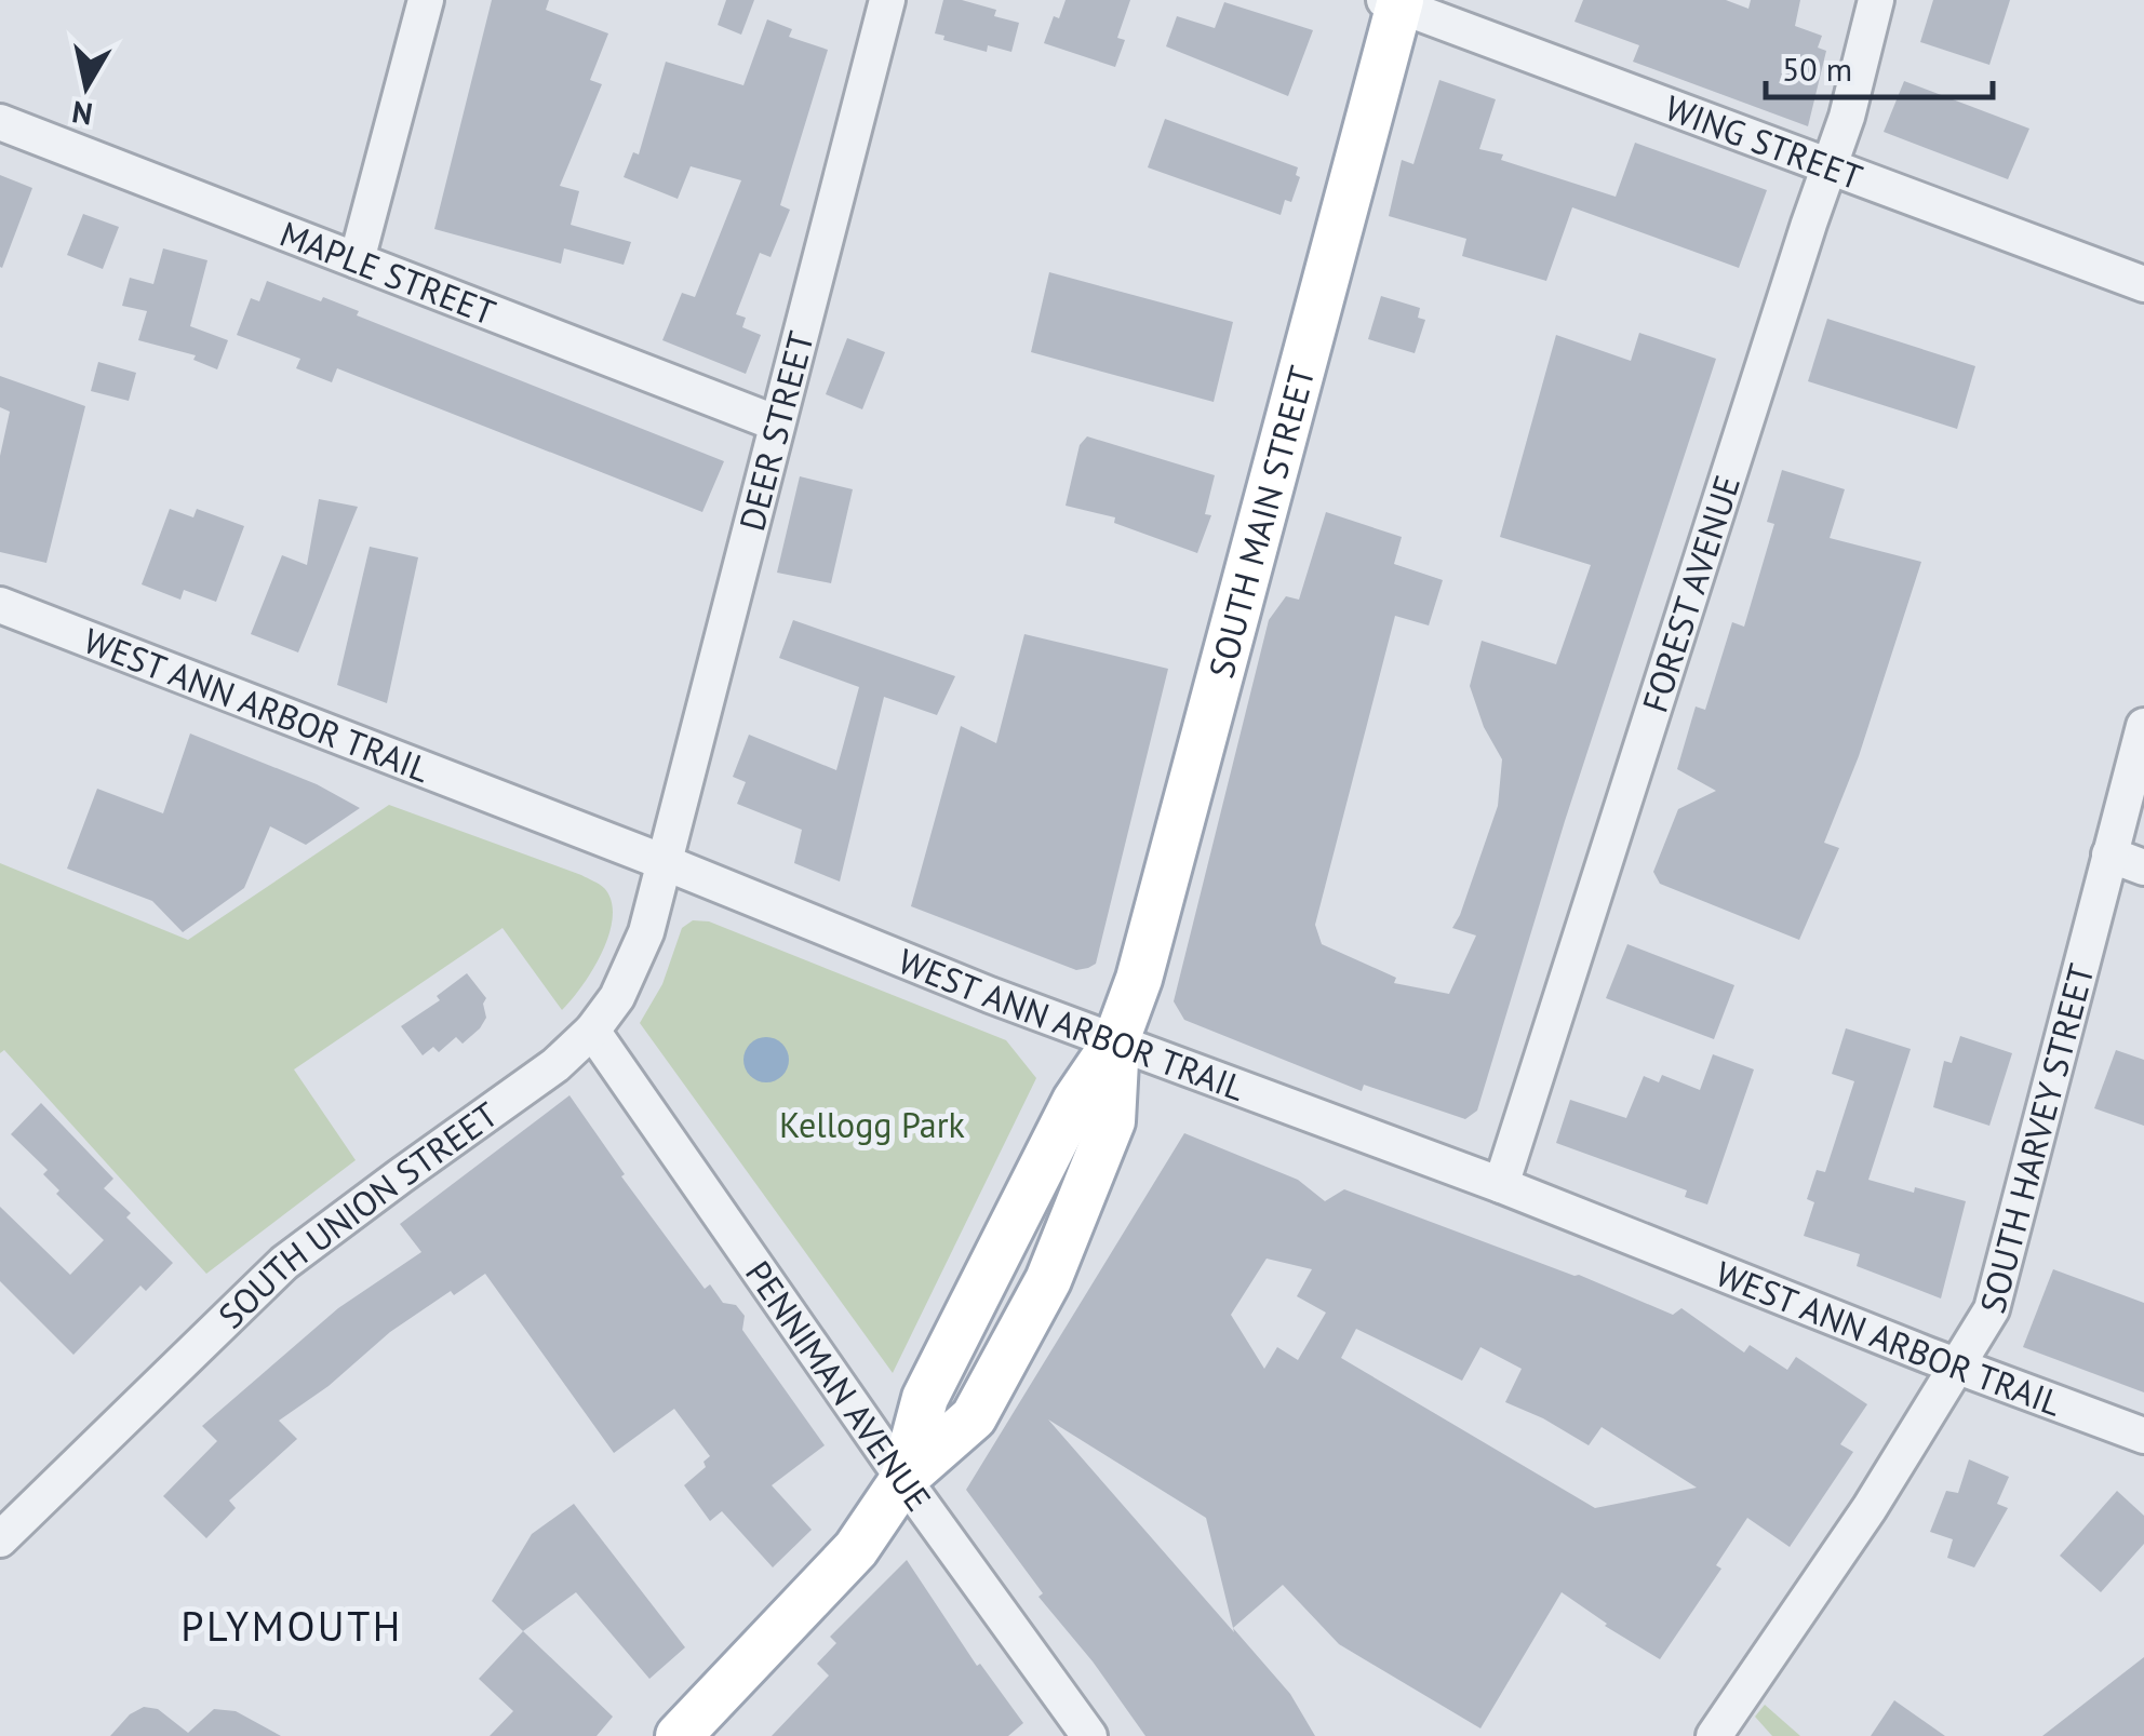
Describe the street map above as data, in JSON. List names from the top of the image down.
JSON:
{
  "streets": {
    "main road": ["SOUTH MAIN STREET"],
    "street": [
      "WING STREET",
      "MAPLE STREET",
      "DEER STREET",
      "FOREST AVENUE",
      "WEST ANN ARBOR TRAIL",
      "SOUTH HARVEY STREET",
      "SOUTH UNION STREET",
      "PENNIMAN AVENUE"
    ]
  },
  "crossings": [
    ["WING STREET", "SOUTH MAIN STREET"],
    ["WING STREET", "FOREST AVENUE"],
    ["MAPLE STREET", "DEER STREET"],
    ["DEER STREET", "WEST ANN ARBOR TRAIL"],
    ["DEER STREET", "SOUTH UNION STREET"],
    ["SOUTH MAIN STREET", "WEST ANN ARBOR TRAIL"],
    ["SOUTH MAIN STREET", "PENNIMAN AVENUE"],
    ["FOREST AVENUE", "WEST ANN ARBOR TRAIL"],
    ["WEST ANN ARBOR TRAIL", "SOUTH HARVEY STREET"],
    ["WEST ANN ARBOR TRAIL", "SOUTH UNION STREET"],
    ["SOUTH UNION STREET", "PENNIMAN AVENUE"]
  ],
  "districts": ["PLYMOUTH"],
  "parks": ["Kellogg Park"],
  "scale_bar": "50 m",
  "north": "bottom"
}
